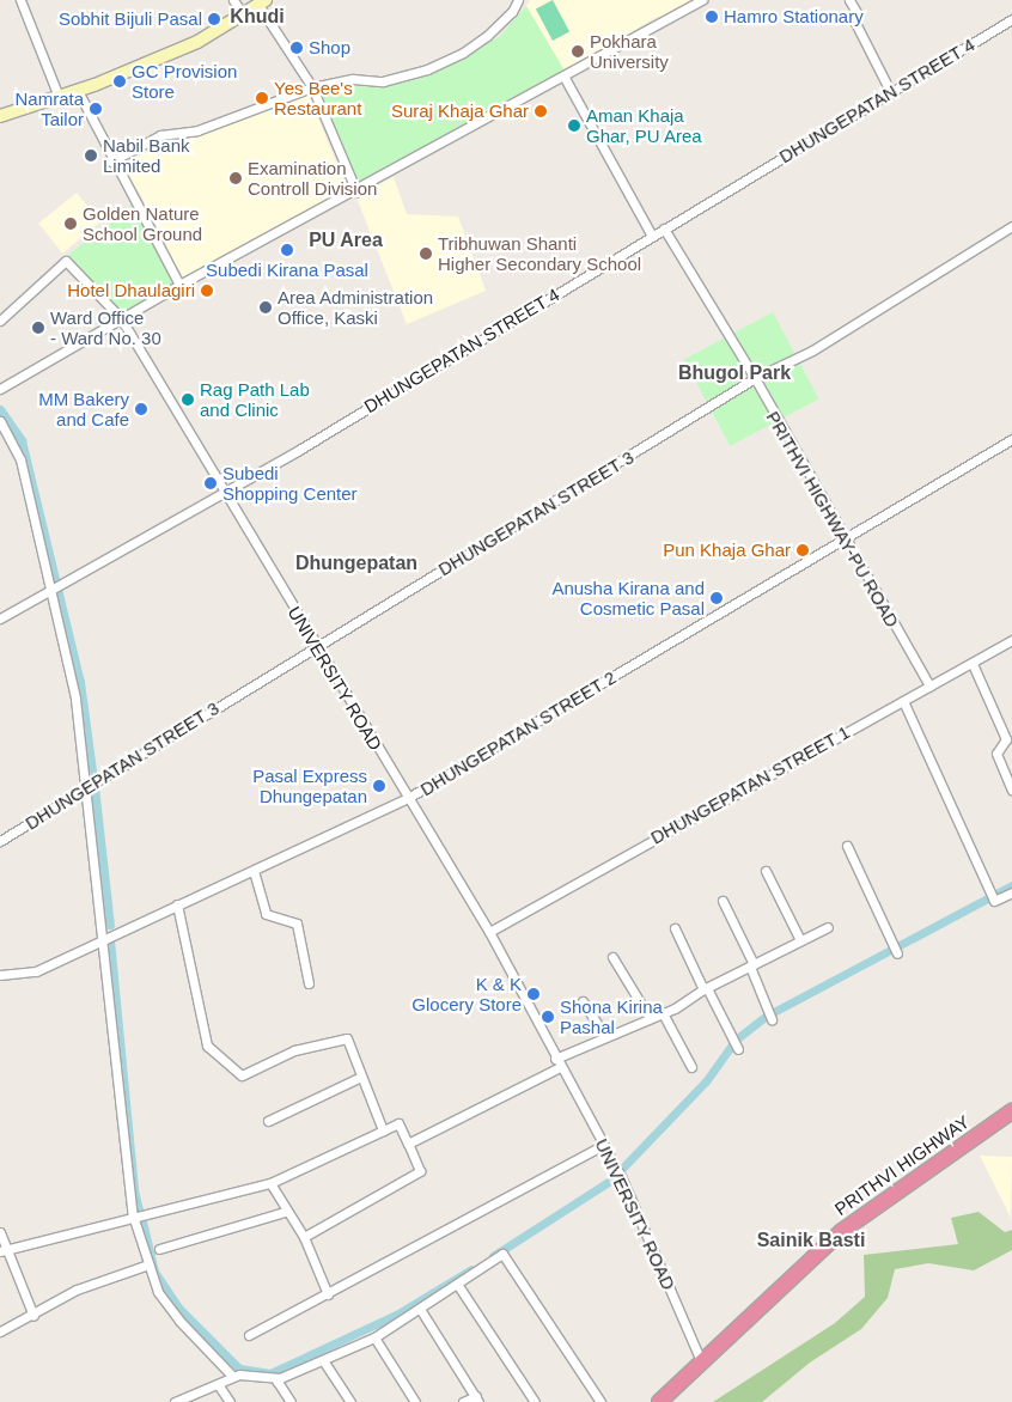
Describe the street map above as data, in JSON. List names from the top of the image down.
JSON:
{
  "streets": {
    "highway": ["PRITHVI HIGHWAY"],
    "street": [
      "DHUNGEPATAN STREET 4",
      "DHUNGEPATAN STREET 3",
      "PRITHVI HIGHWAY-PU ROAD",
      "UNIVERSITY ROAD",
      "DHUNGEPATAN STREET 2",
      "DHUNGEPATAN STREET 1"
    ]
  },
  "crossings": [
    ["DHUNGEPATAN STREET 4", "PRITHVI HIGHWAY-PU ROAD"],
    ["DHUNGEPATAN STREET 4", "UNIVERSITY ROAD"],
    ["DHUNGEPATAN STREET 3", "PRITHVI HIGHWAY-PU ROAD"],
    ["DHUNGEPATAN STREET 3", "UNIVERSITY ROAD"],
    ["PRITHVI HIGHWAY-PU ROAD", "DHUNGEPATAN STREET 2"],
    ["PRITHVI HIGHWAY-PU ROAD", "DHUNGEPATAN STREET 1"],
    ["UNIVERSITY ROAD", "DHUNGEPATAN STREET 2"],
    ["UNIVERSITY ROAD", "DHUNGEPATAN STREET 1"],
    ["UNIVERSITY ROAD", "PRITHVI HIGHWAY"]
  ],
  "districts": [
    "Khudi",
    "PU Area",
    "Bhugol Park",
    "Dhungepatan",
    "Sainik Basti"
  ],
  "places": [
    "Hamro Stationary",
    "Sobhit Bijuli Pasal",
    "Shop",
    "Pokhara University",
    "GC Provision Store",
    "Yes Bee's Restaurant",
    "Namrata Tailor",
    "Suraj Khaja Ghar",
    "Aman Khaja Ghar, PU Area",
    "Nabil Bank Limited",
    "Examination Controll Division",
    "Golden Nature School Ground",
    "Subedi Kirana Pasal",
    "Tribhuwan Shanti Higher Secondary School",
    "Hotel Dhaulagiri",
    "Area Administration Office, Kaski",
    "Ward Office - Ward No. 30",
    "Rag Path Lab and Clinic",
    "MM Bakery and Cafe",
    "Subedi Shopping Center",
    "Pun Khaja Ghar",
    "Anusha Kirana and Cosmetic Pasal",
    "Pasal Express Dhungepatan",
    "K & K Glocery Store",
    "Shona Kirina Pashal"
  ]
}
